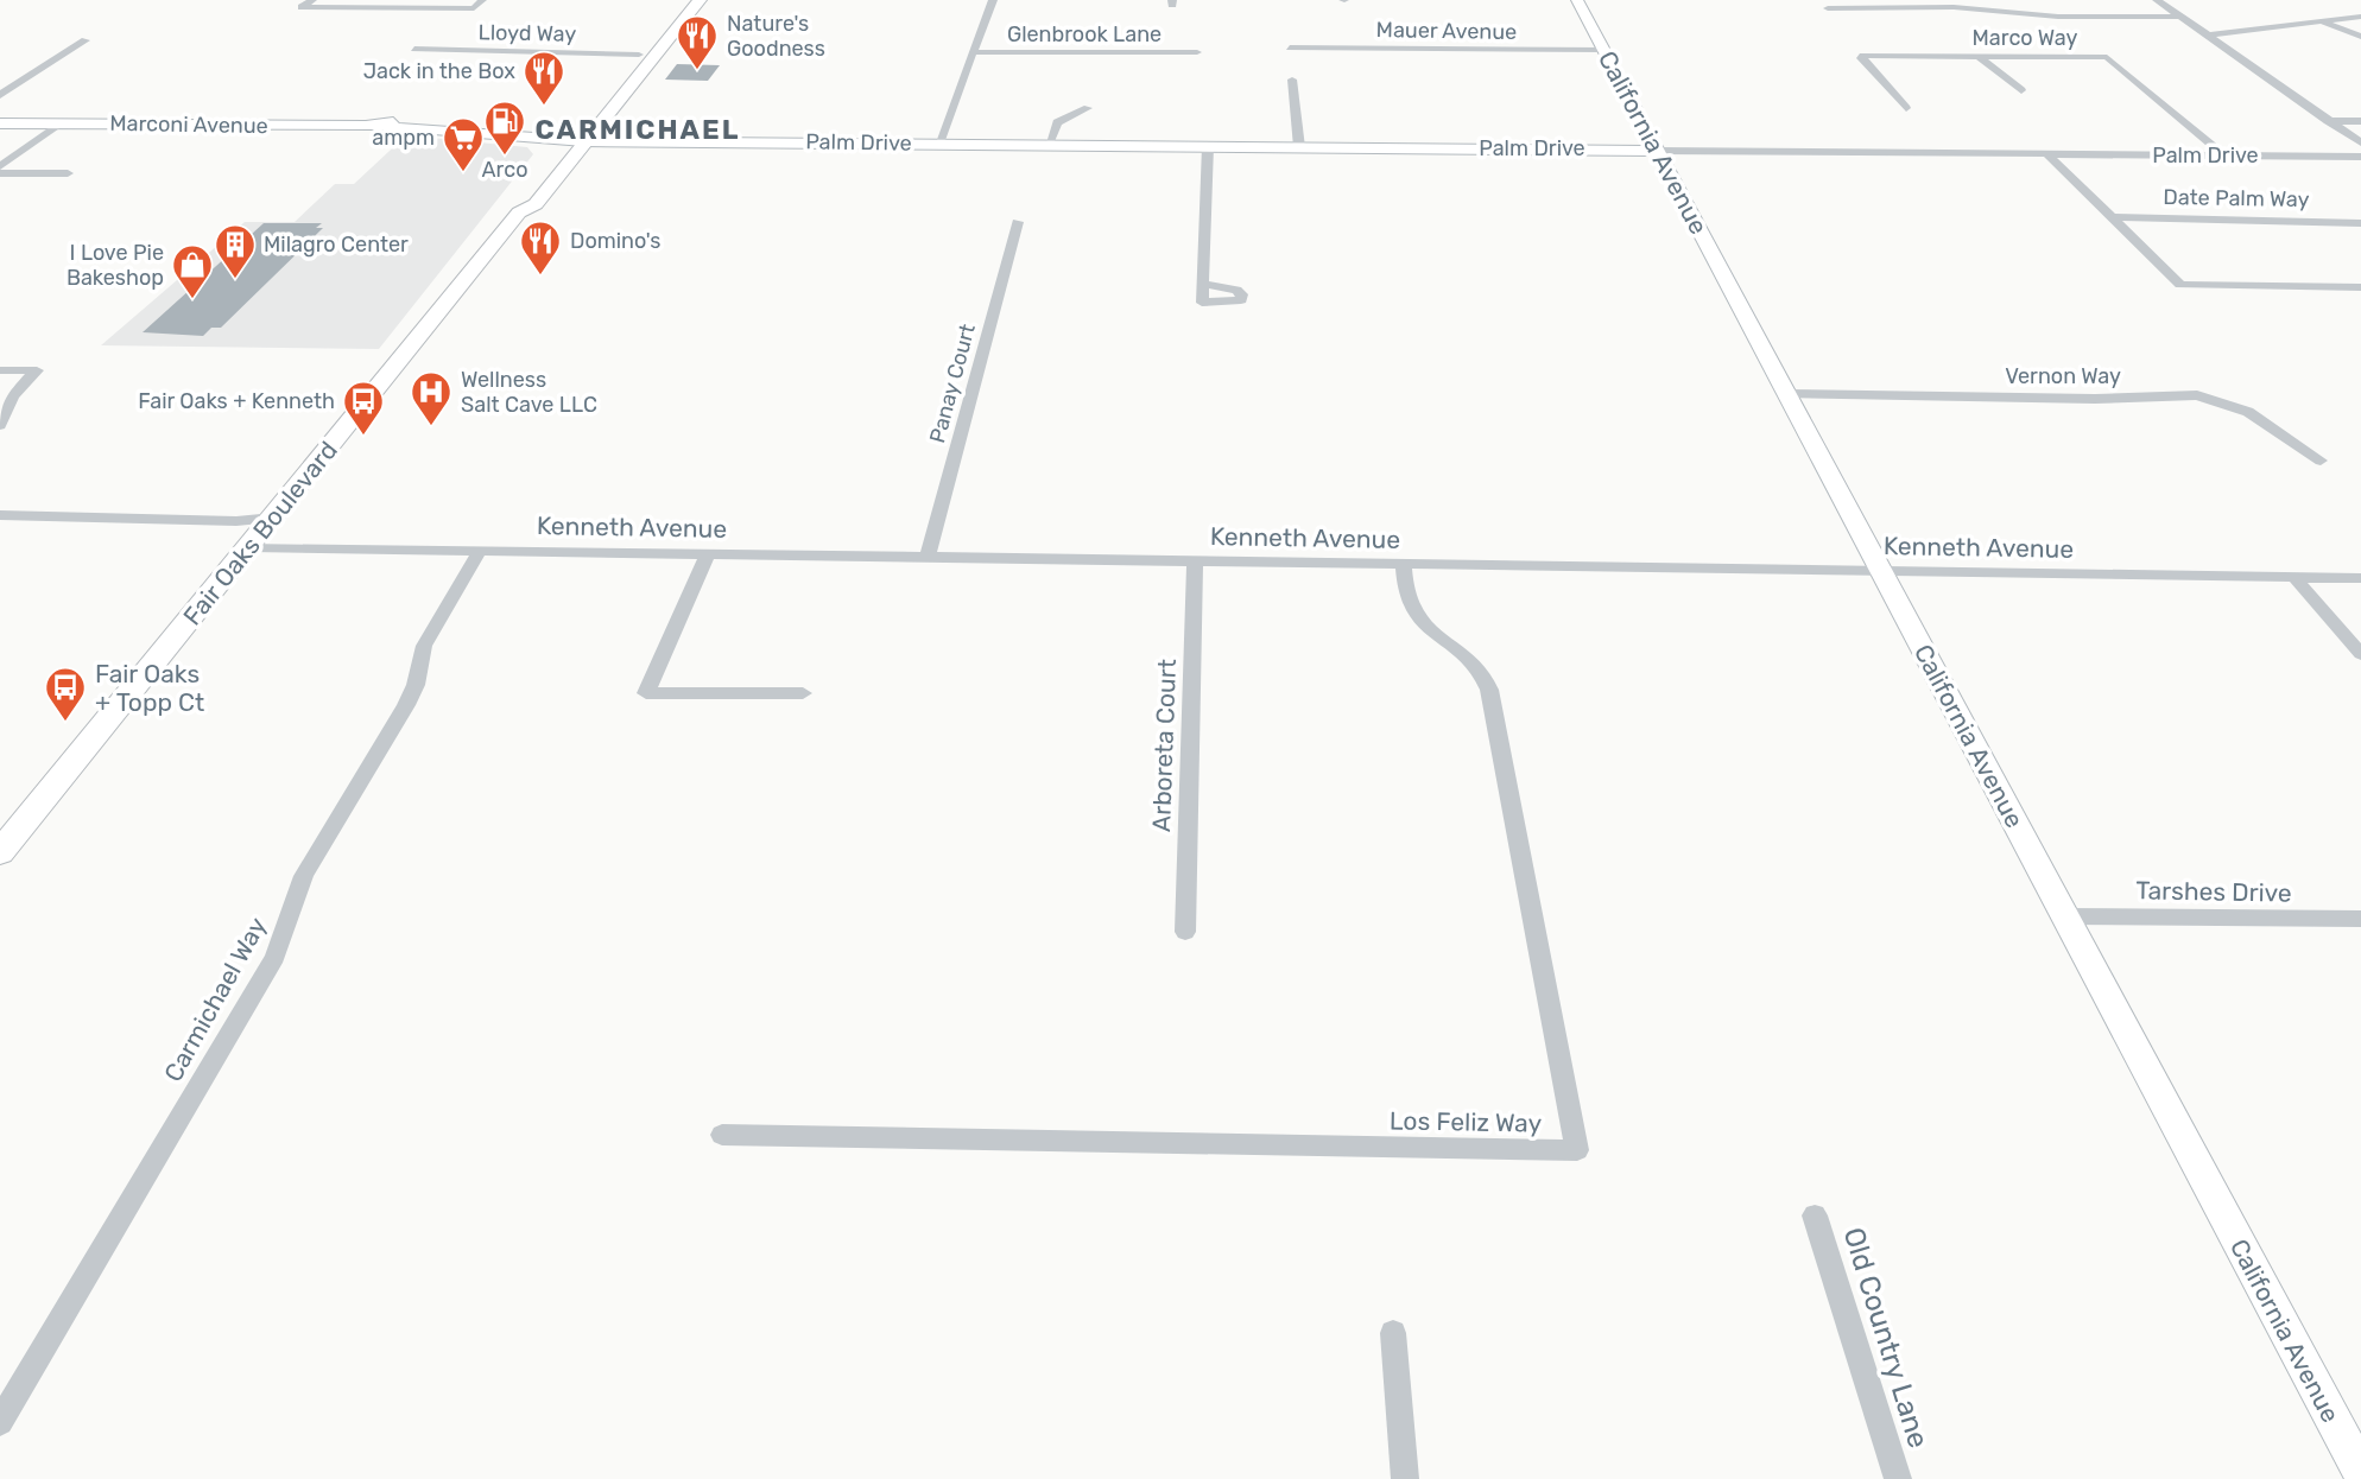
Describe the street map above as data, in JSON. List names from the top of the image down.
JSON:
{
  "streets": {
    "main road": ["Fair Oaks Boulevard"],
    "street": [
      "Mauer Avenue",
      "Lloyd Way",
      "Glenbrook Lane",
      "Marco Way",
      "Marconi Avenue",
      "Palm Drive",
      "California Avenue",
      "Date Palm Way",
      "Vernon Way",
      "Panay Court",
      "Kenneth Avenue",
      "Arboreta Court",
      "Tarshes Drive",
      "Carmichael Way",
      "Los Feliz Way",
      "Old Country Lane"
    ]
  },
  "crossings": [
    ["Mauer Avenue", "California Avenue"],
    ["Lloyd Way", "Fair Oaks Boulevard"],
    ["Marco Way", "Palm Drive"],
    ["Marconi Avenue", "Palm Drive"],
    ["Marconi Avenue", "Fair Oaks Boulevard"],
    ["Palm Drive", "California Avenue"],
    ["Palm Drive", "Fair Oaks Boulevard"],
    ["California Avenue", "Vernon Way"],
    ["California Avenue", "Kenneth Avenue"],
    ["California Avenue", "Tarshes Drive"],
    ["Panay Court", "Kenneth Avenue"],
    ["Kenneth Avenue", "Fair Oaks Boulevard"],
    ["Kenneth Avenue", "Arboreta Court"],
    ["Kenneth Avenue", "Carmichael Way"],
    ["Kenneth Avenue", "Los Feliz Way"]
  ],
  "districts": ["CARMICHAEL"],
  "places": {
    "restaurant": ["Nature's Goodness", "Jack in the Box", "Domino's"],
    "fuel station": ["Arco"],
    "supermarket": ["ampm"],
    "building": ["Milagro Center"],
    "shop": ["I Love Pie Bakeshop"],
    "hospital": ["Wellness Salt Cave LLC"],
    "bus stop": ["Fair Oaks + Kenneth", "Fair Oaks + Topp Ct"]
  }
}
